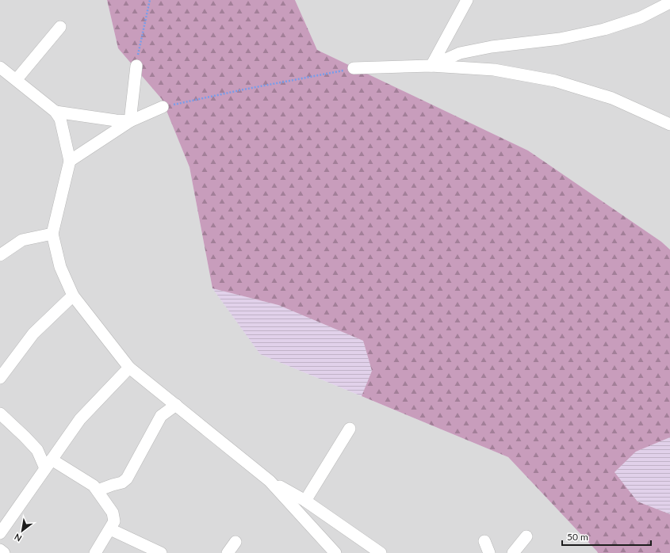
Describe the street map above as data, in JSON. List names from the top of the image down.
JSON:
{
  "scale_bar": "50 m",
  "north": "bottom left"
}
